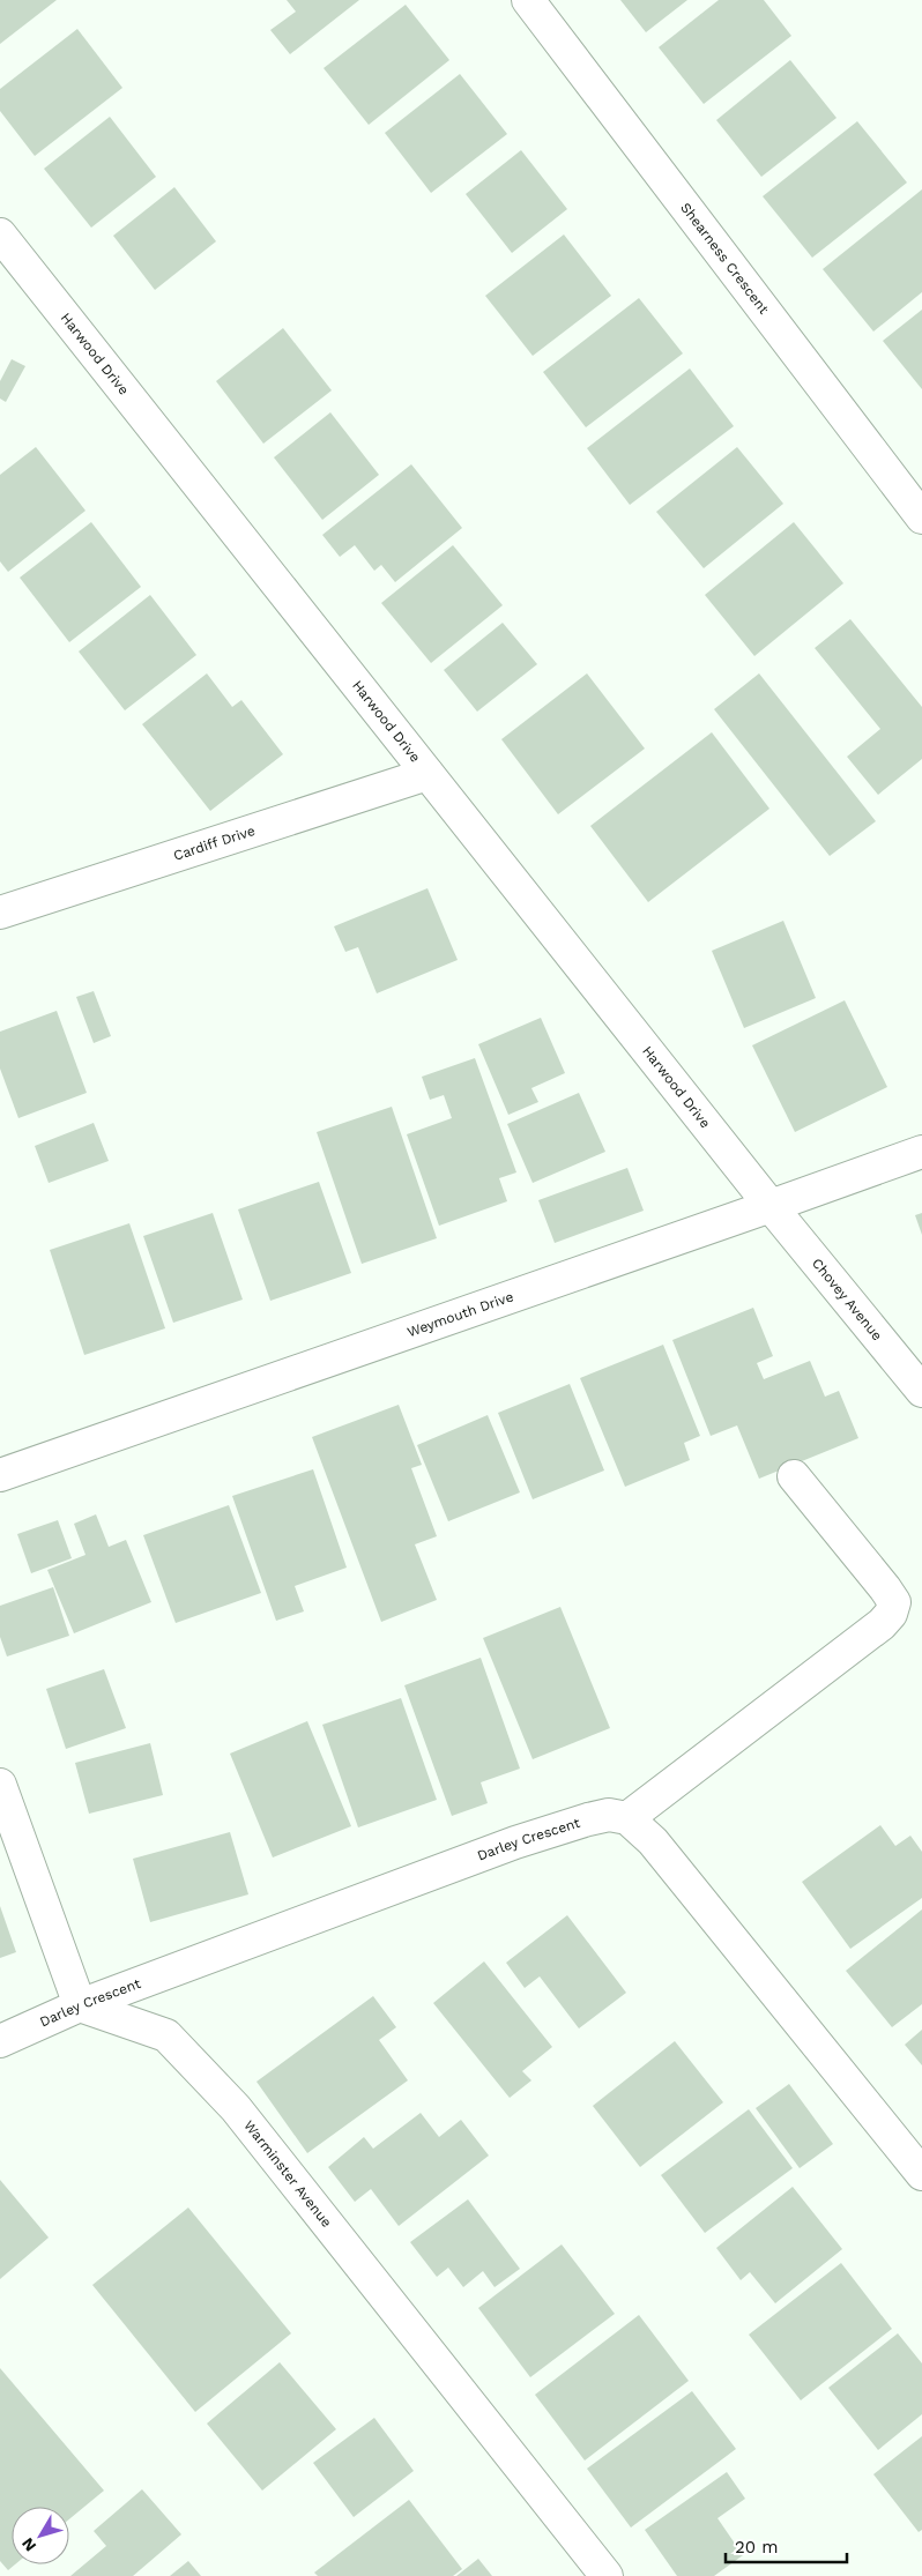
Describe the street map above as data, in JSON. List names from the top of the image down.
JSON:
{
  "streets": {
    "street": [
      "Shearness Crescent",
      "Harwood Drive",
      "Cardiff Drive",
      "Chovey Avenue",
      "Weymouth Drive",
      "Darley Crescent",
      "Warminster Avenue"
    ]
  },
  "crossings": [
    ["Harwood Drive", "Cardiff Drive"],
    ["Harwood Drive", "Chovey Avenue"],
    ["Harwood Drive", "Weymouth Drive"],
    ["Chovey Avenue", "Weymouth Drive"],
    ["Darley Crescent", "Warminster Avenue"]
  ],
  "scale_bar": "20 m",
  "north": "bottom left"
}
